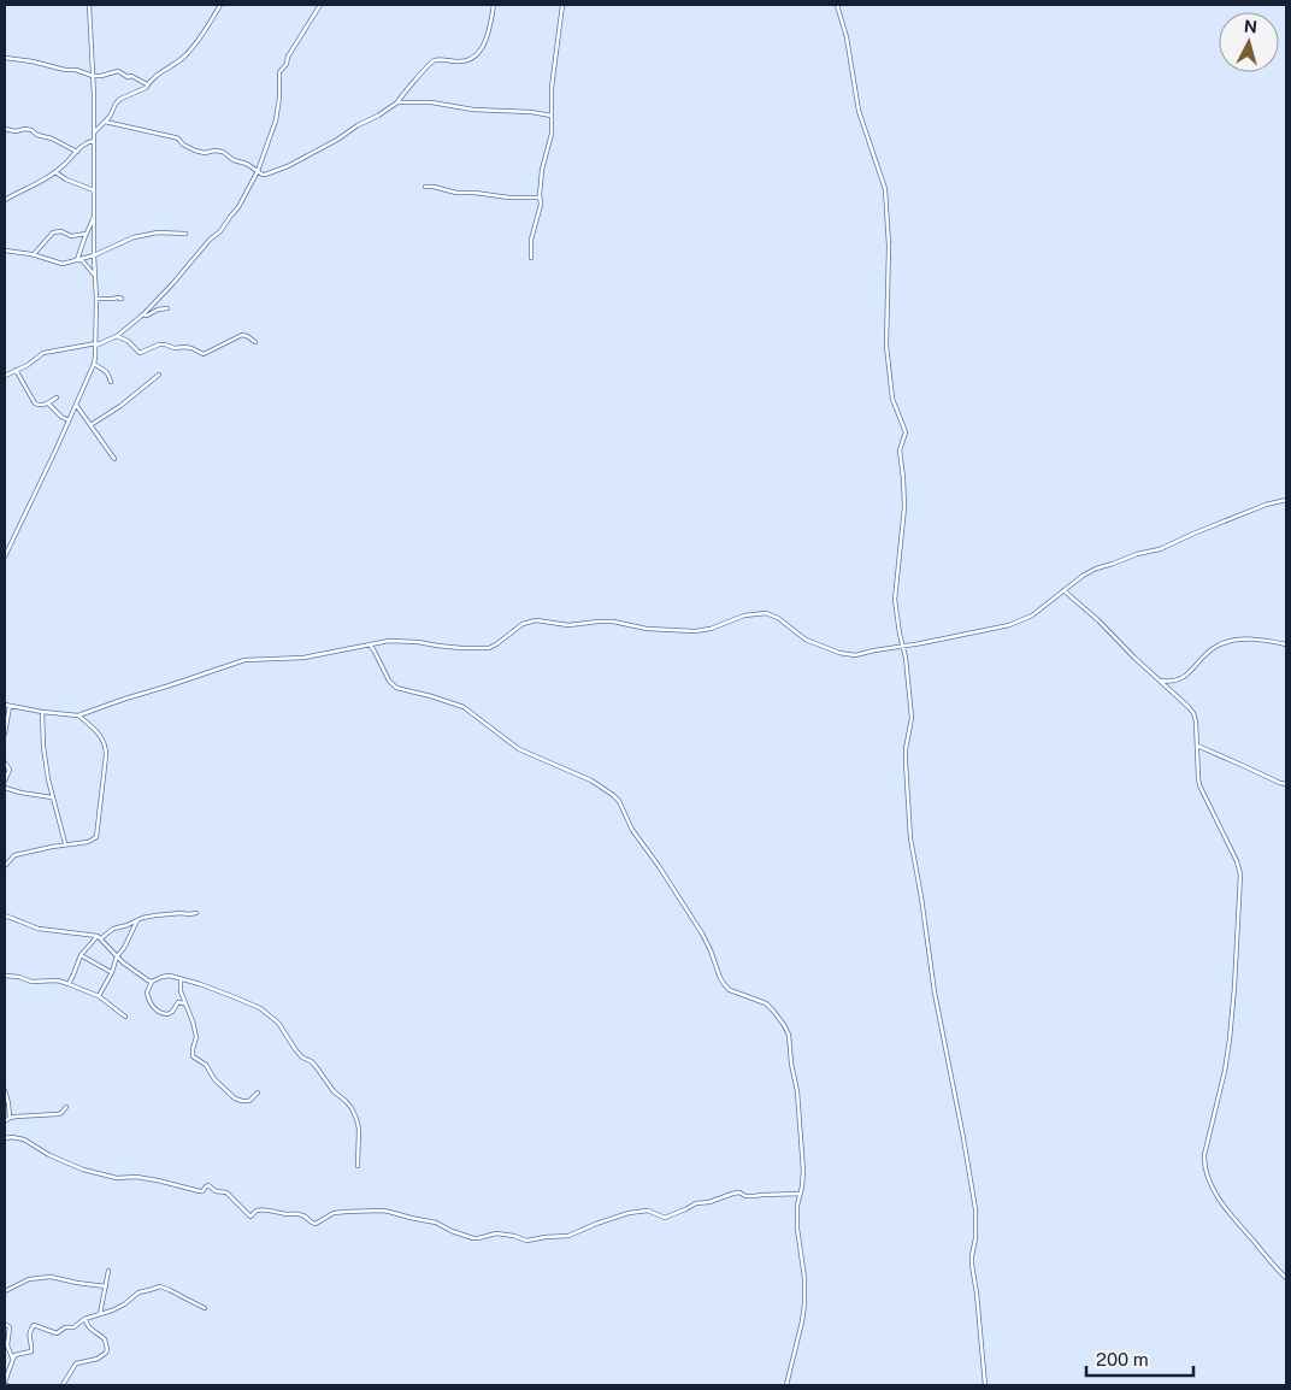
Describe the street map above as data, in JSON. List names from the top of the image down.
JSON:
{
  "scale_bar": "200 m",
  "north": "top"
}
